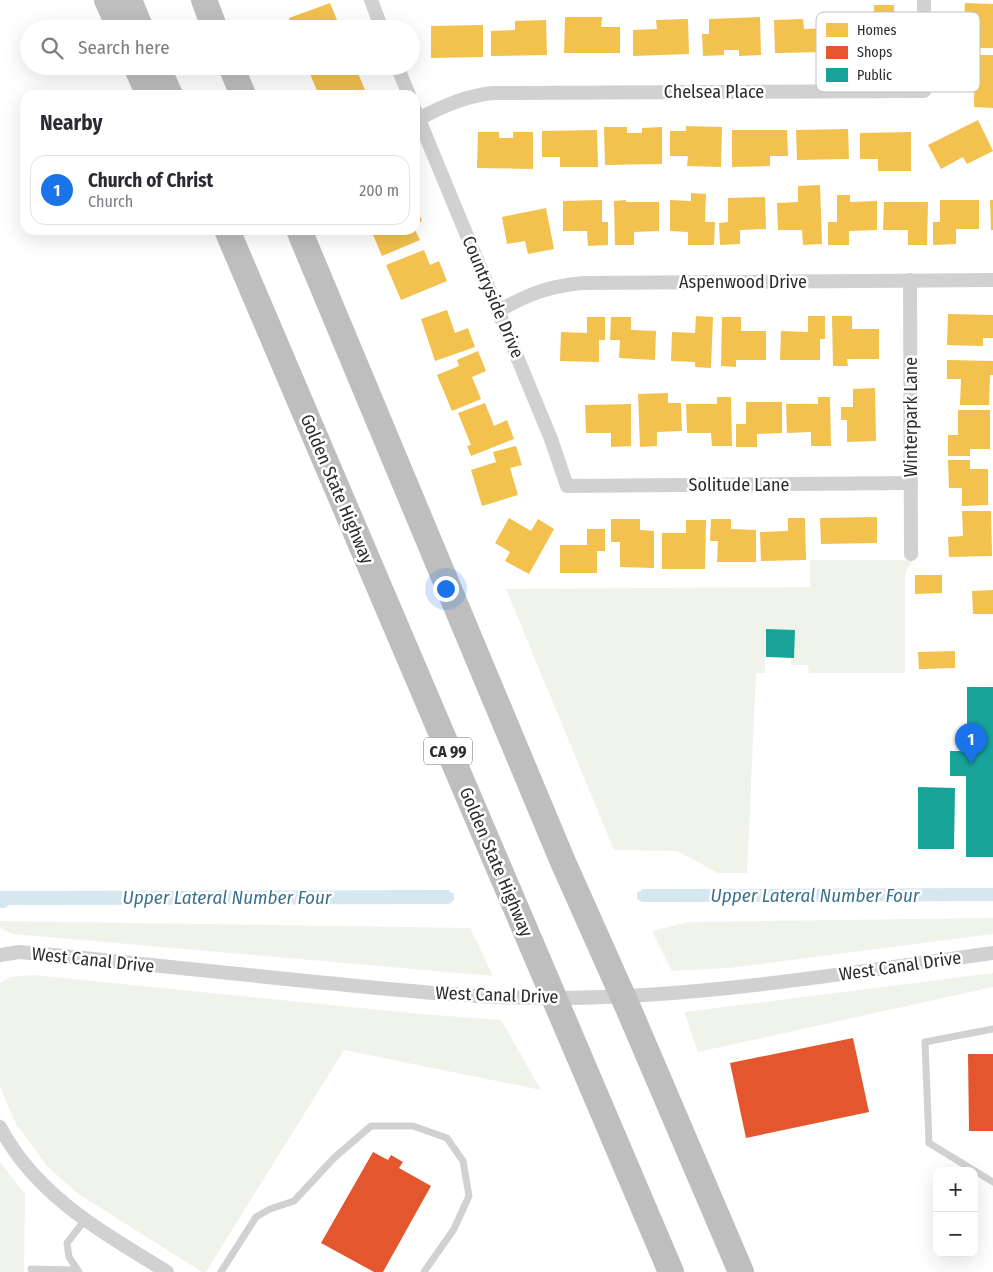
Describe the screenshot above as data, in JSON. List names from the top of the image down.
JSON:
{
  "streets": {
    "highway": ["Golden State Highway", "CA 99"],
    "street": [
      "Chelsea Place",
      "Aspenwood Drive",
      "Countryside Drive",
      "Winterpark Lane",
      "Solitude Lane",
      "West Canal Drive"
    ]
  },
  "crossings": [
    ["Aspenwood Drive", "Countryside Drive"],
    ["Aspenwood Drive", "Winterpark Lane"],
    ["Countryside Drive", "Solitude Lane"],
    ["Winterpark Lane", "Solitude Lane"]
  ],
  "water": ["Upper Lateral Number Four"],
  "legend": ["Homes", "Shops", "Public"],
  "page": {
    "search": "Search here",
    "heading": "Nearby",
    "list": [
      {
        "mark": "1",
        "name": "Church of Christ",
        "note": "Church",
        "value": "200 m"
      }
    ],
    "pins": "1",
    "map_buttons": ["+", "−"]
  }
}
